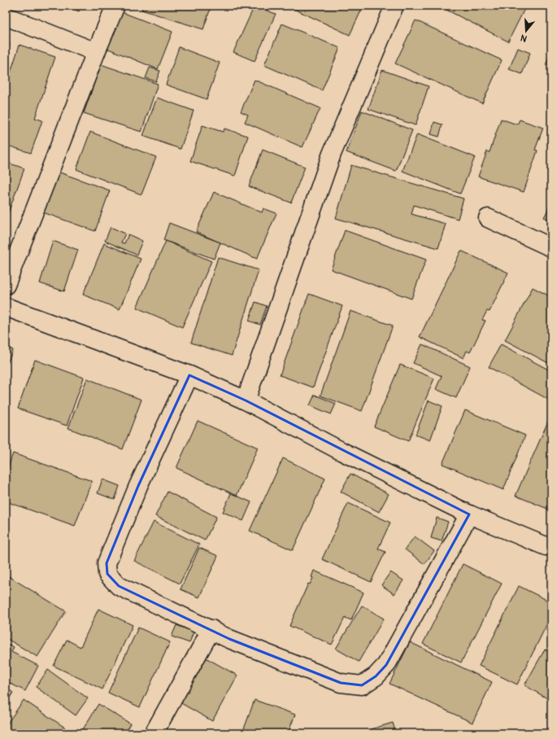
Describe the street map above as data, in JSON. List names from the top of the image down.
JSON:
{
  "north": "bottom"
}
